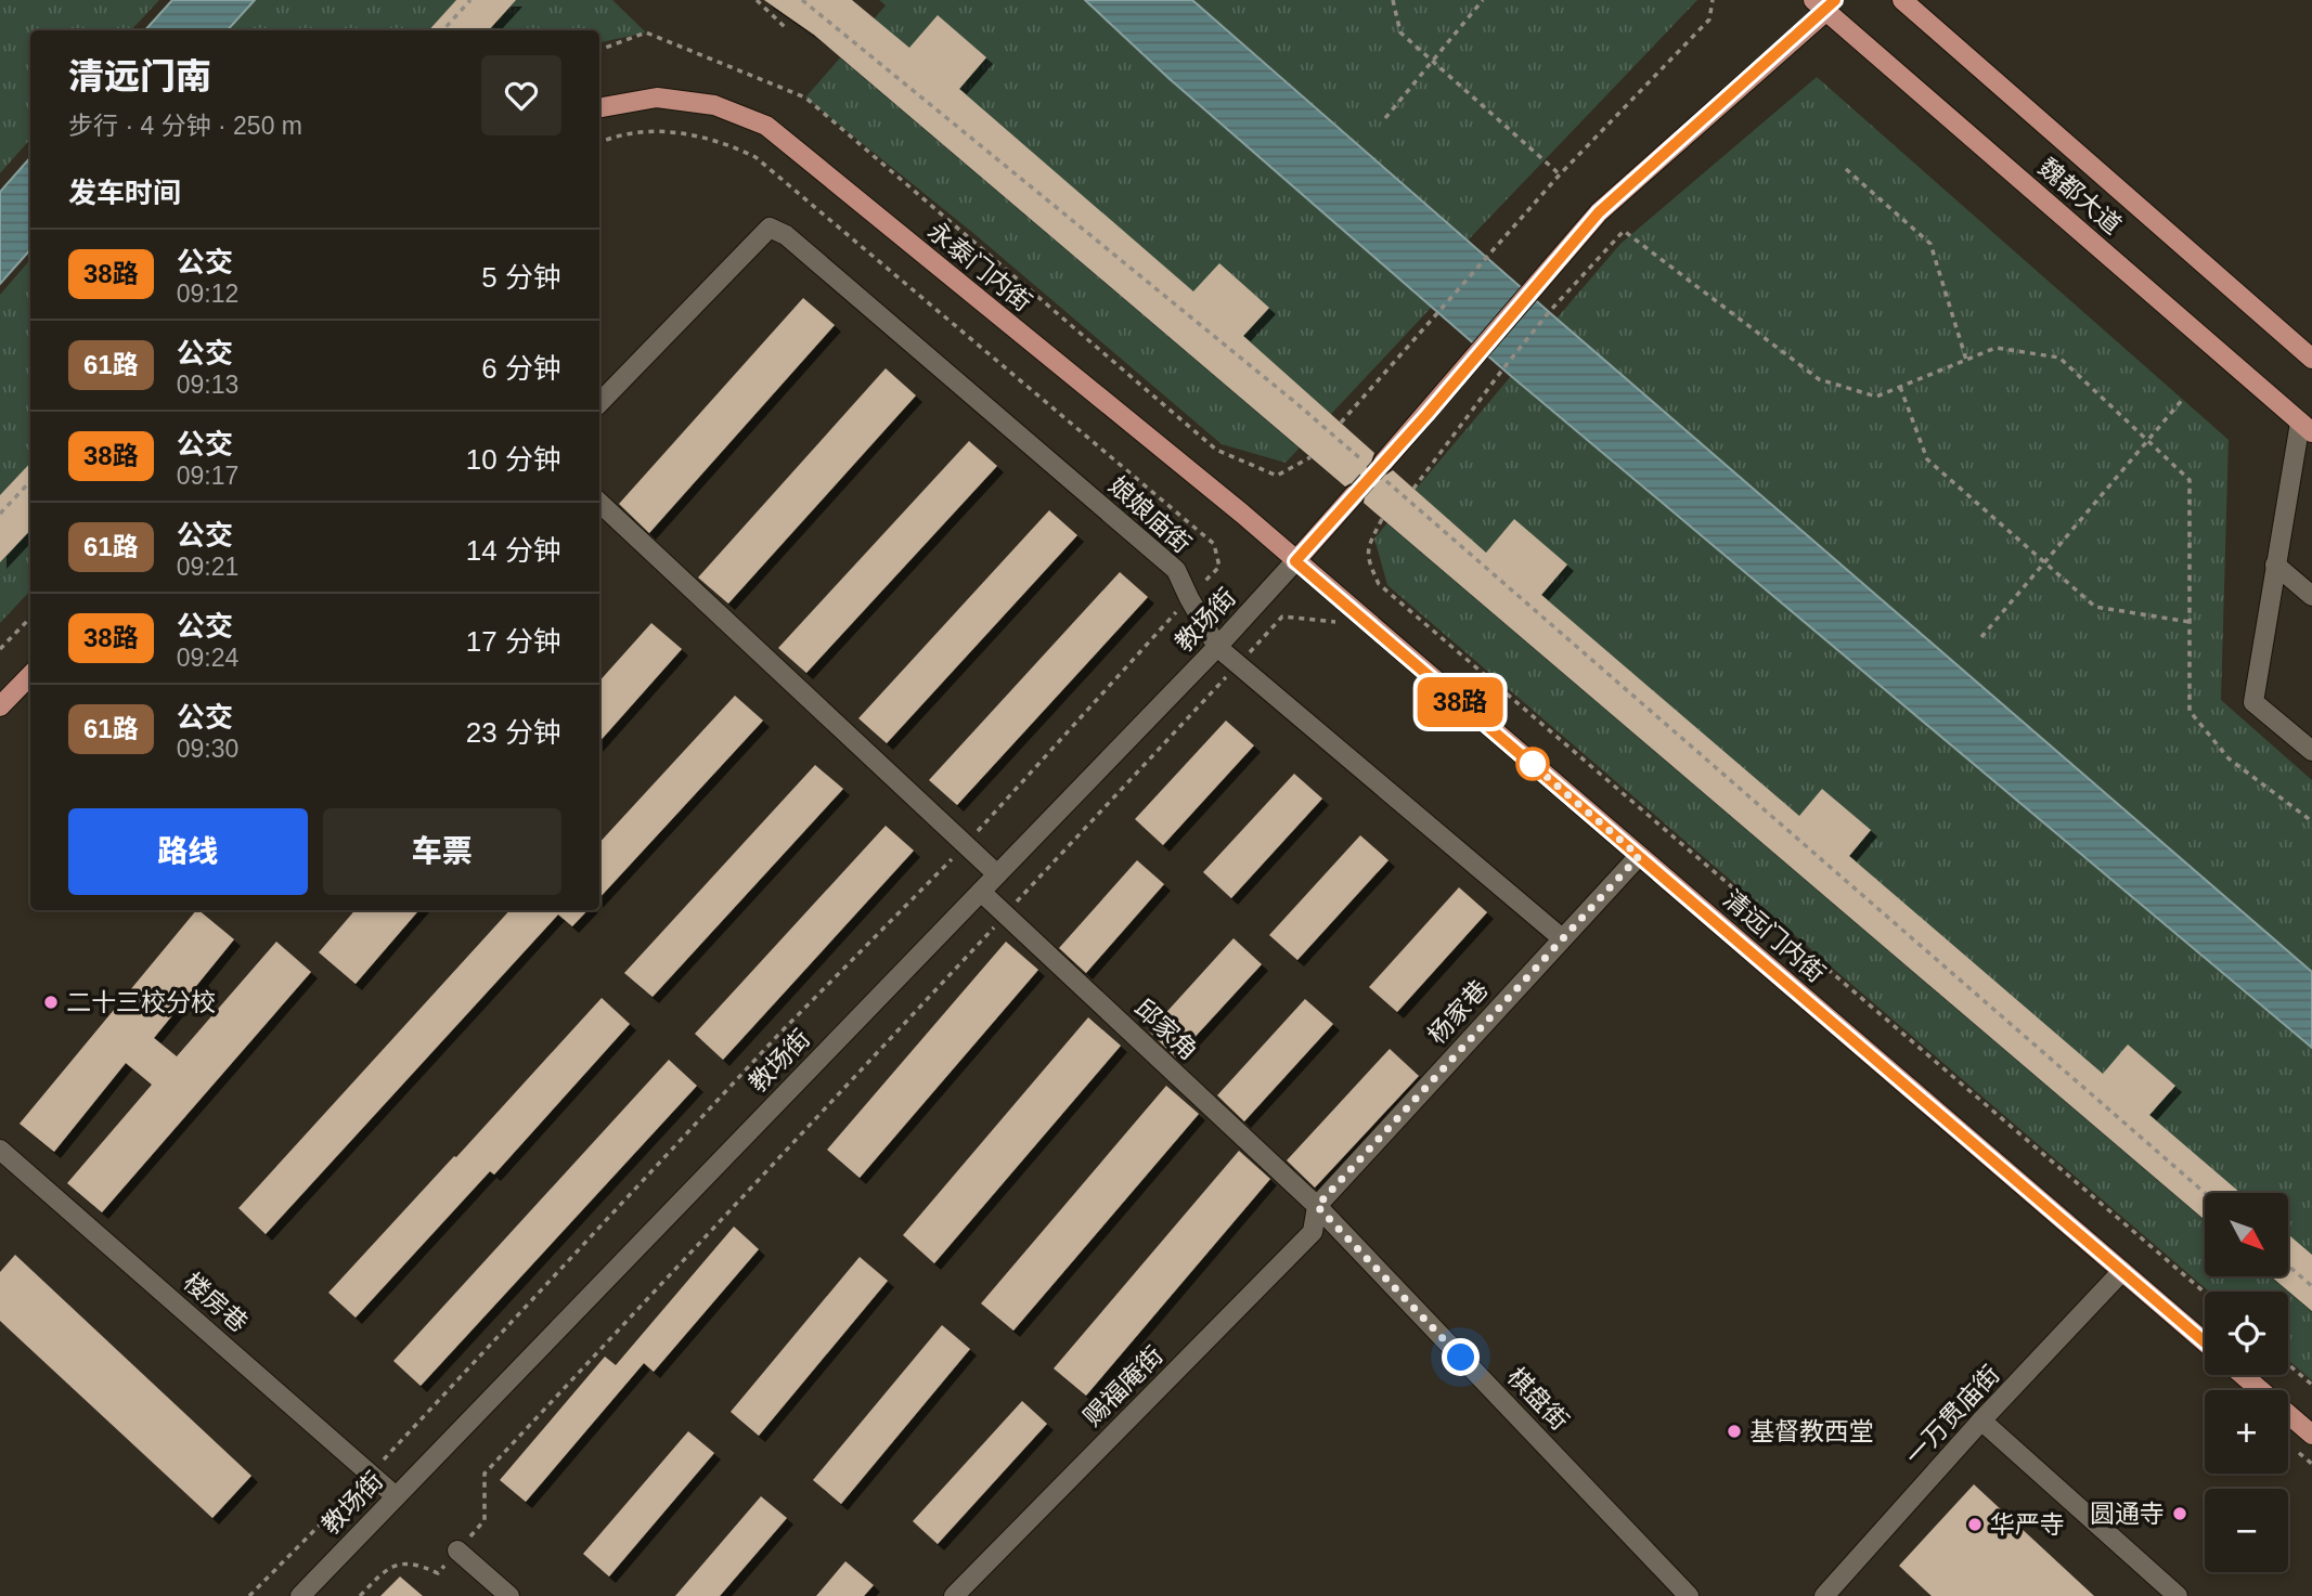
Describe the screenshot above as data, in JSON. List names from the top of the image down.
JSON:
{
  "streets": {
    "main road": ["魏都大道", "永泰门内街", "清远门内街"],
    "street": [
      "娘娘庙街",
      "教场街",
      "杨家巷",
      "邱家角",
      "楼房巷",
      "赐福庵街",
      "棋盘街",
      "一万贯庙街"
    ]
  },
  "crossings": [
    ["永泰门内街", "教场街"],
    ["永泰门内街", "清远门内街"],
    ["娘娘庙街", "教场街"],
    ["娘娘庙街", "杨家巷"],
    ["教场街", "清远门内街"],
    ["教场街", "邱家角"],
    ["教场街", "楼房巷"],
    ["清远门内街", "杨家巷"],
    ["清远门内街", "一万贯庙街"],
    ["杨家巷", "邱家角"],
    ["杨家巷", "赐福庵街"],
    ["杨家巷", "棋盘街"],
    ["邱家角", "赐福庵街"],
    ["邱家角", "棋盘街"],
    ["赐福庵街", "棋盘街"]
  ],
  "places": [
    "二十三校分校",
    "基督教西堂",
    "圆通寺",
    "华严寺"
  ],
  "lines": ["bus line 38路"],
  "north": "bottom right",
  "page": {
    "on_map": "38路",
    "heading": [
      ["清远门南", "步行 · 4 分钟 · 250 m"],
      "发车时间"
    ],
    "list": [
      {
        "mark": "38路",
        "name": "公交",
        "note": "09:12",
        "value": "5 分钟"
      },
      {
        "mark": "61路",
        "name": "公交",
        "note": "09:13",
        "value": "6 分钟"
      },
      {
        "mark": "38路",
        "name": "公交",
        "note": "09:17",
        "value": "10 分钟"
      },
      {
        "mark": "61路",
        "name": "公交",
        "note": "09:21",
        "value": "14 分钟"
      },
      {
        "mark": "38路",
        "name": "公交",
        "note": "09:24",
        "value": "17 分钟"
      },
      {
        "mark": "61路",
        "name": "公交",
        "note": "09:30",
        "value": "23 分钟"
      }
    ],
    "buttons": ["路线", "车票"],
    "map_buttons": ["+", "−"]
  }
}
